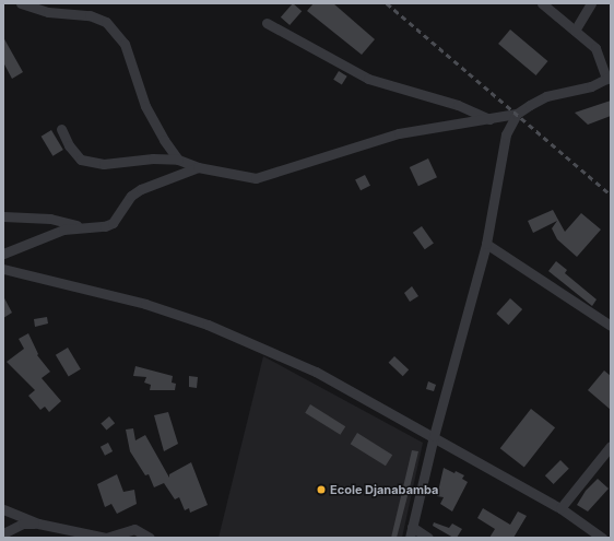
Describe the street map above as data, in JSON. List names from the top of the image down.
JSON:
{
  "places": ["Ecole Djanabamba"]
}
